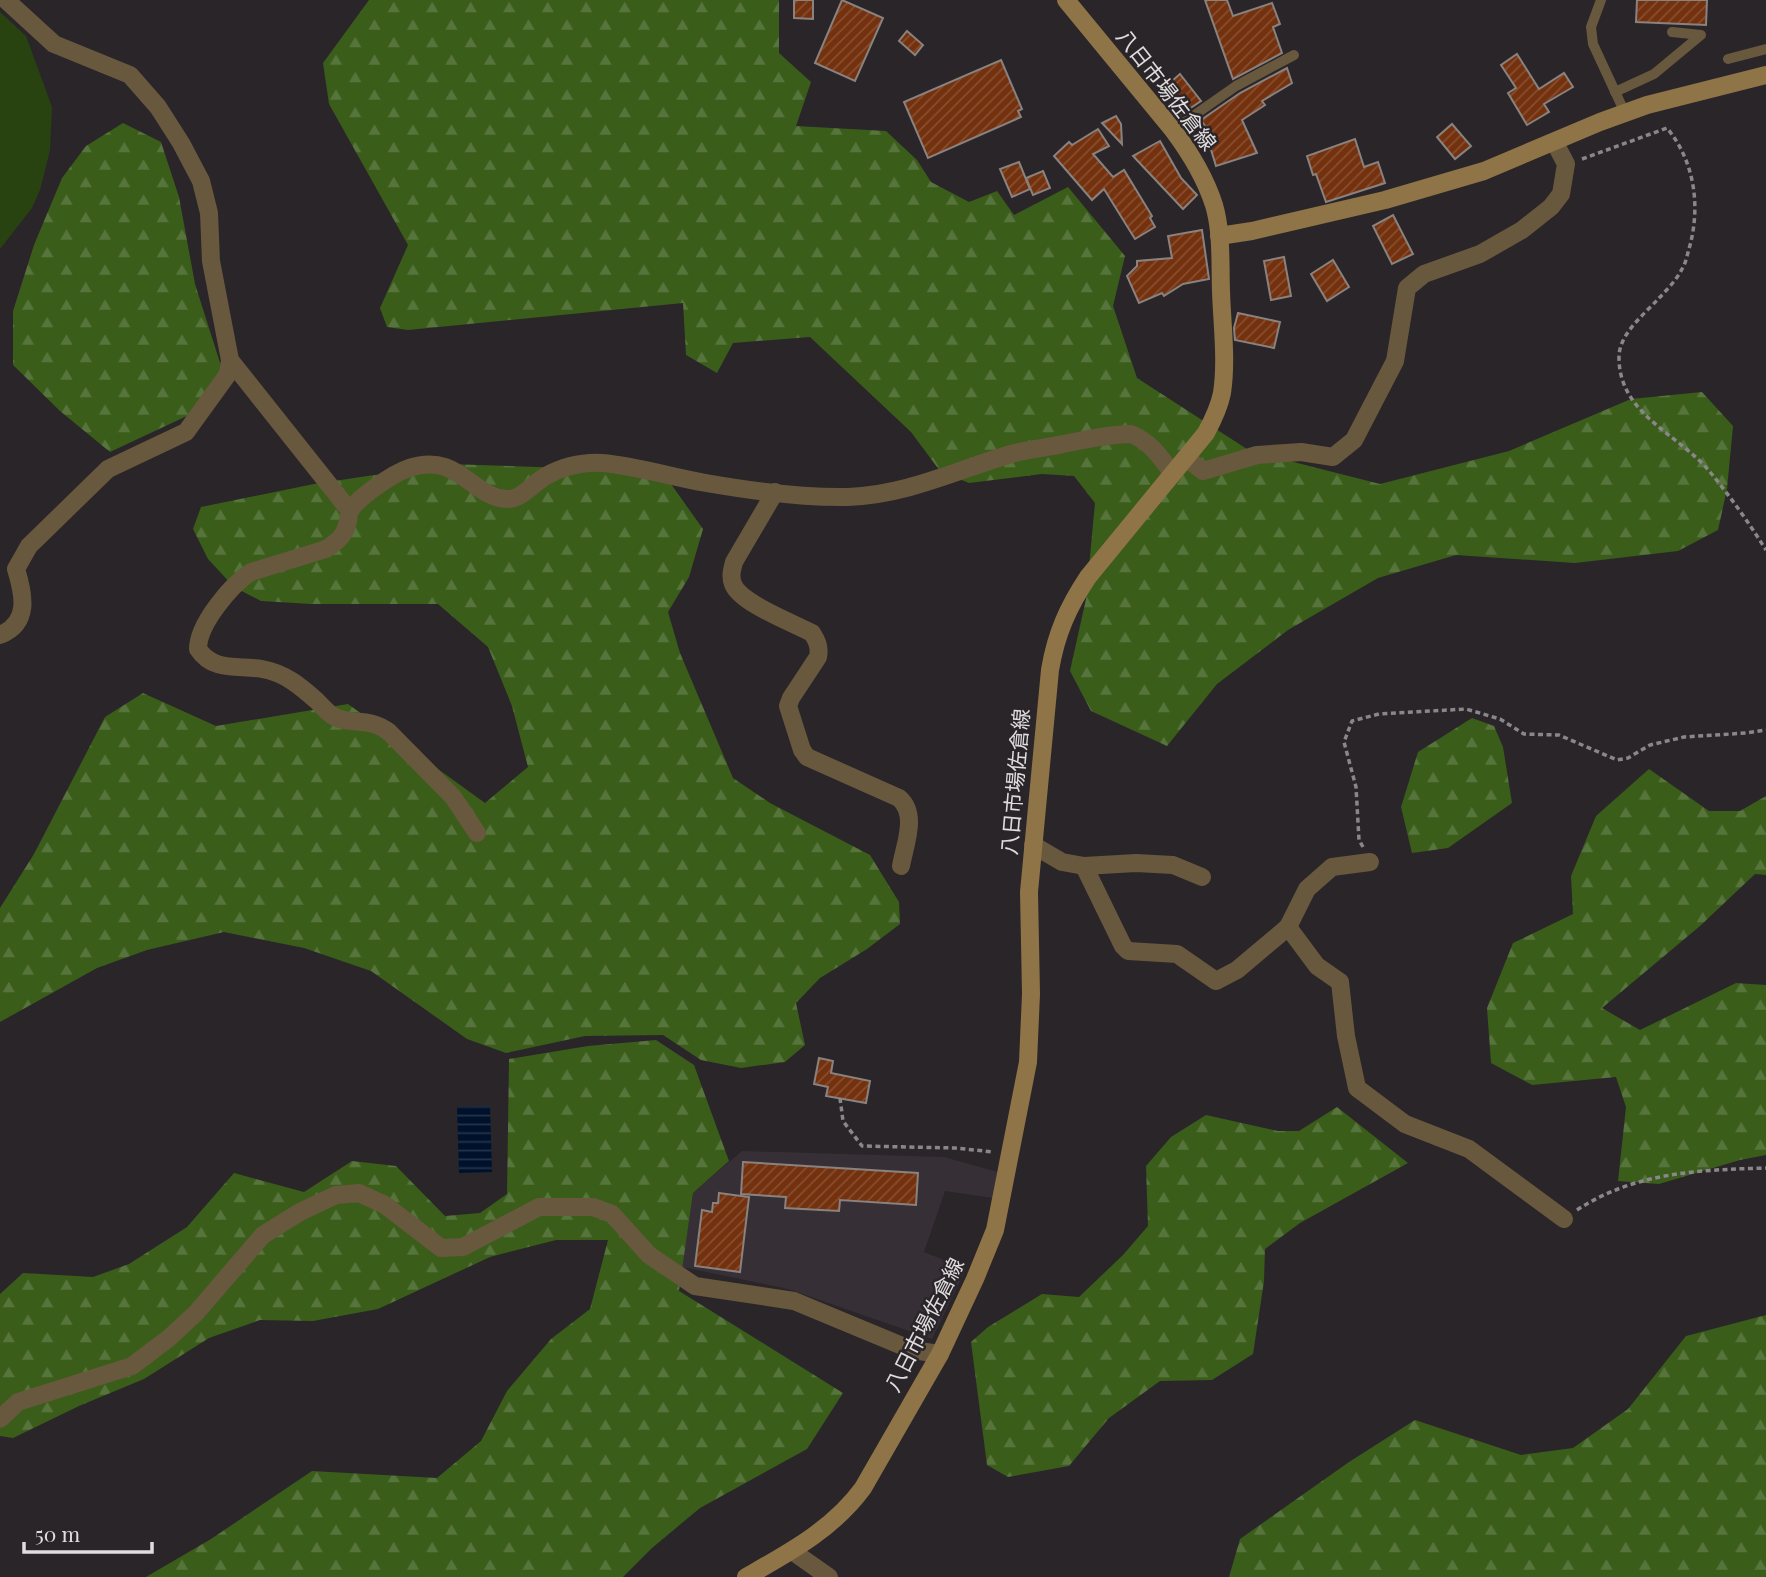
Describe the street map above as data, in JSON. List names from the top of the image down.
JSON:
{
  "streets": {
    "main road": ["八日市場佐倉線"]
  },
  "scale_bar": "50 m"
}
